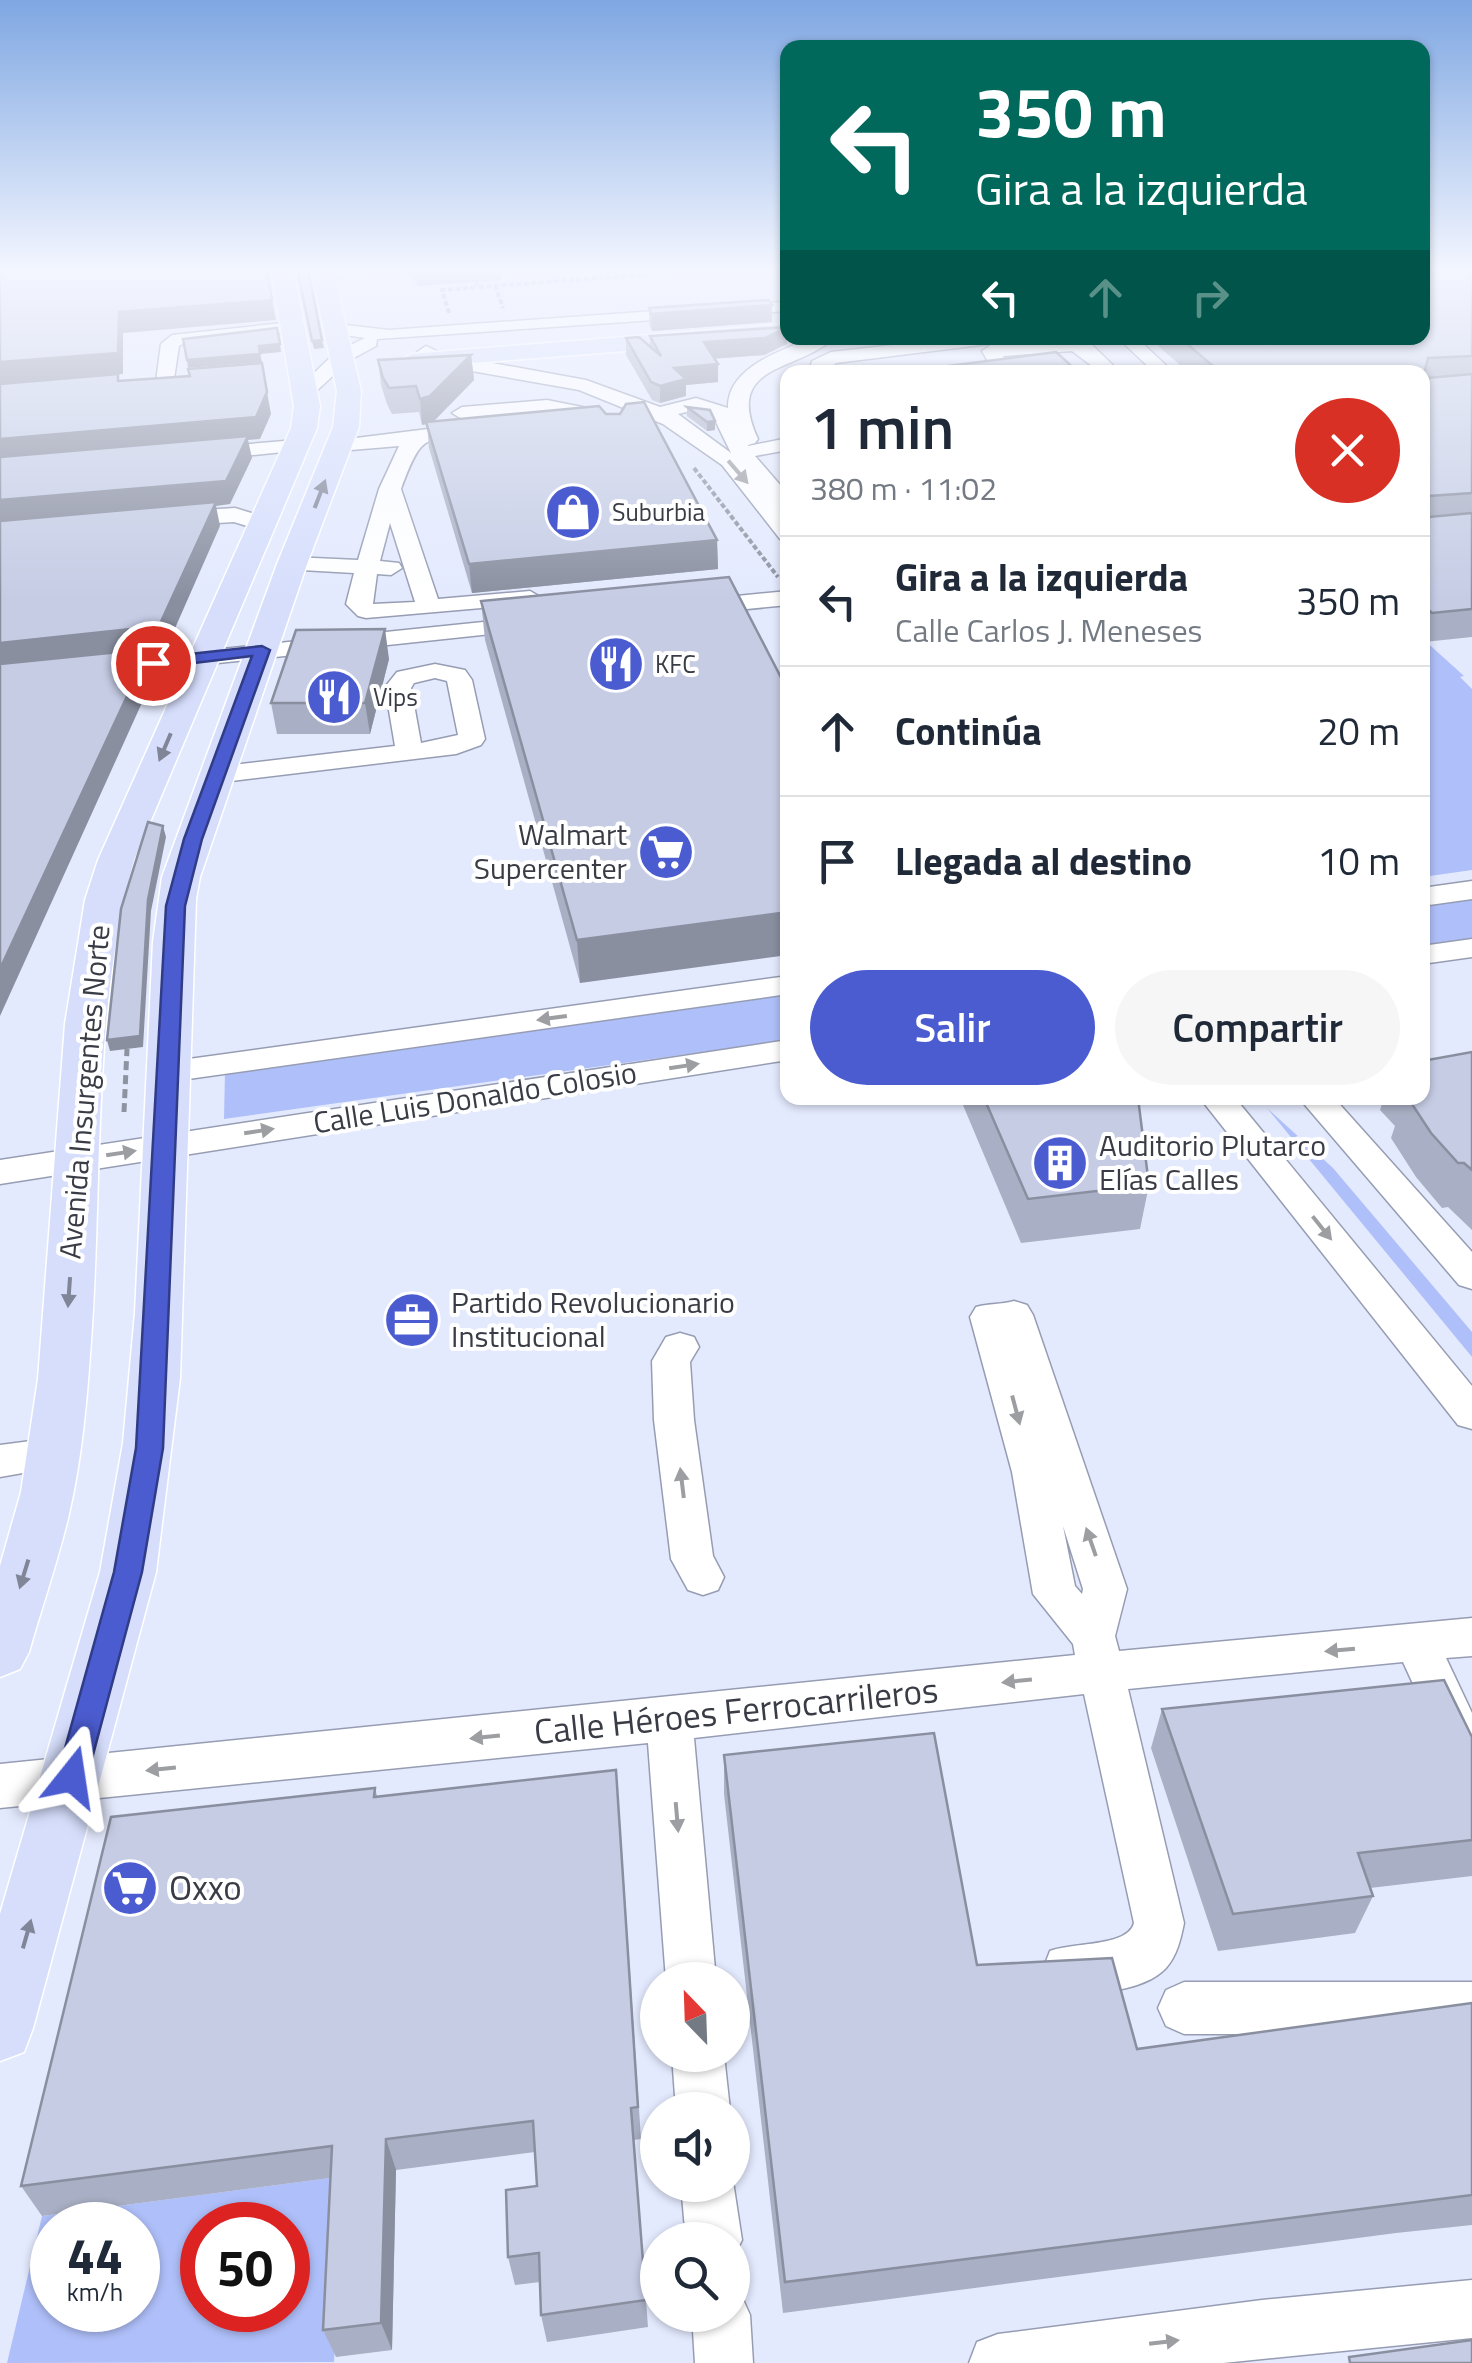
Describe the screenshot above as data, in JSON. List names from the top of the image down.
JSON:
{
  "streets": {
    "main road": ["Avenida Insurgentes Norte"],
    "street": ["Calle Luis Donaldo Colosio", "Calle Héroes Ferrocarrileros"]
  },
  "crossings": [
    ["Avenida Insurgentes Norte", "Calle Luis Donaldo Colosio"]
  ],
  "one_way": ["Calle Héroes Ferrocarrileros"],
  "places": {
    "shop": ["Suburbia"],
    "restaurant": ["KFC", "Vips"],
    "supermarket": ["Walmart Supercenter", "Oxxo"],
    "building": ["Auditorio Plutarco Elías Calles"],
    "office": ["Partido Revolucionario Institucional"]
  },
  "north": "top left",
  "page": {
    "turn": ["350 m", "Gira a la izquierda"],
    "heading": ["1 min", "380 m · 11:02"],
    "list": [
      {
        "name": "Gira a la izquierda",
        "note": "Calle Carlos J. Meneses",
        "value": "350 m"
      },
      {
        "name": "Continúa",
        "value": "20 m"
      },
      {
        "name": "Llegada al destino",
        "value": "10 m"
      }
    ],
    "buttons": ["Salir", "Compartir"],
    "speed": "44 km/h",
    "limit": "50"
  }
}
